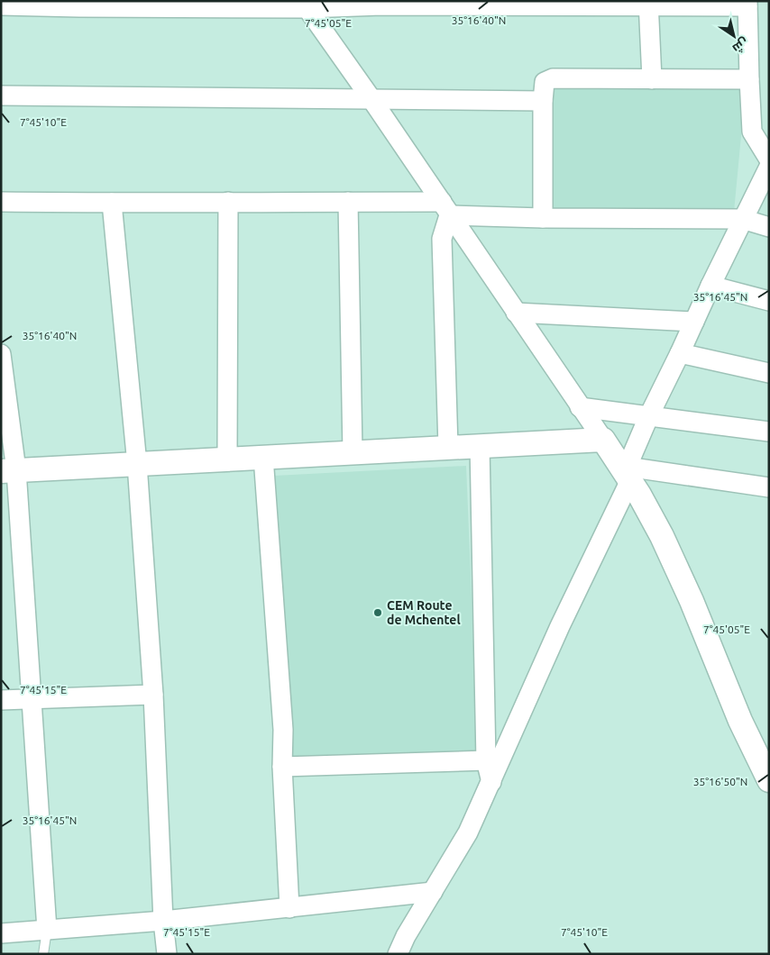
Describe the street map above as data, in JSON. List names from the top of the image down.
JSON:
{
  "places": ["CEM Route de Mchentel"],
  "north": "bottom right",
  "coordinates": [
    "35°16'40\"N",
    "7°45'05\"E",
    "7°45'10\"E",
    "35°16'45\"N",
    "7°45'15\"E",
    "35°16'50\"N"
  ]
}
